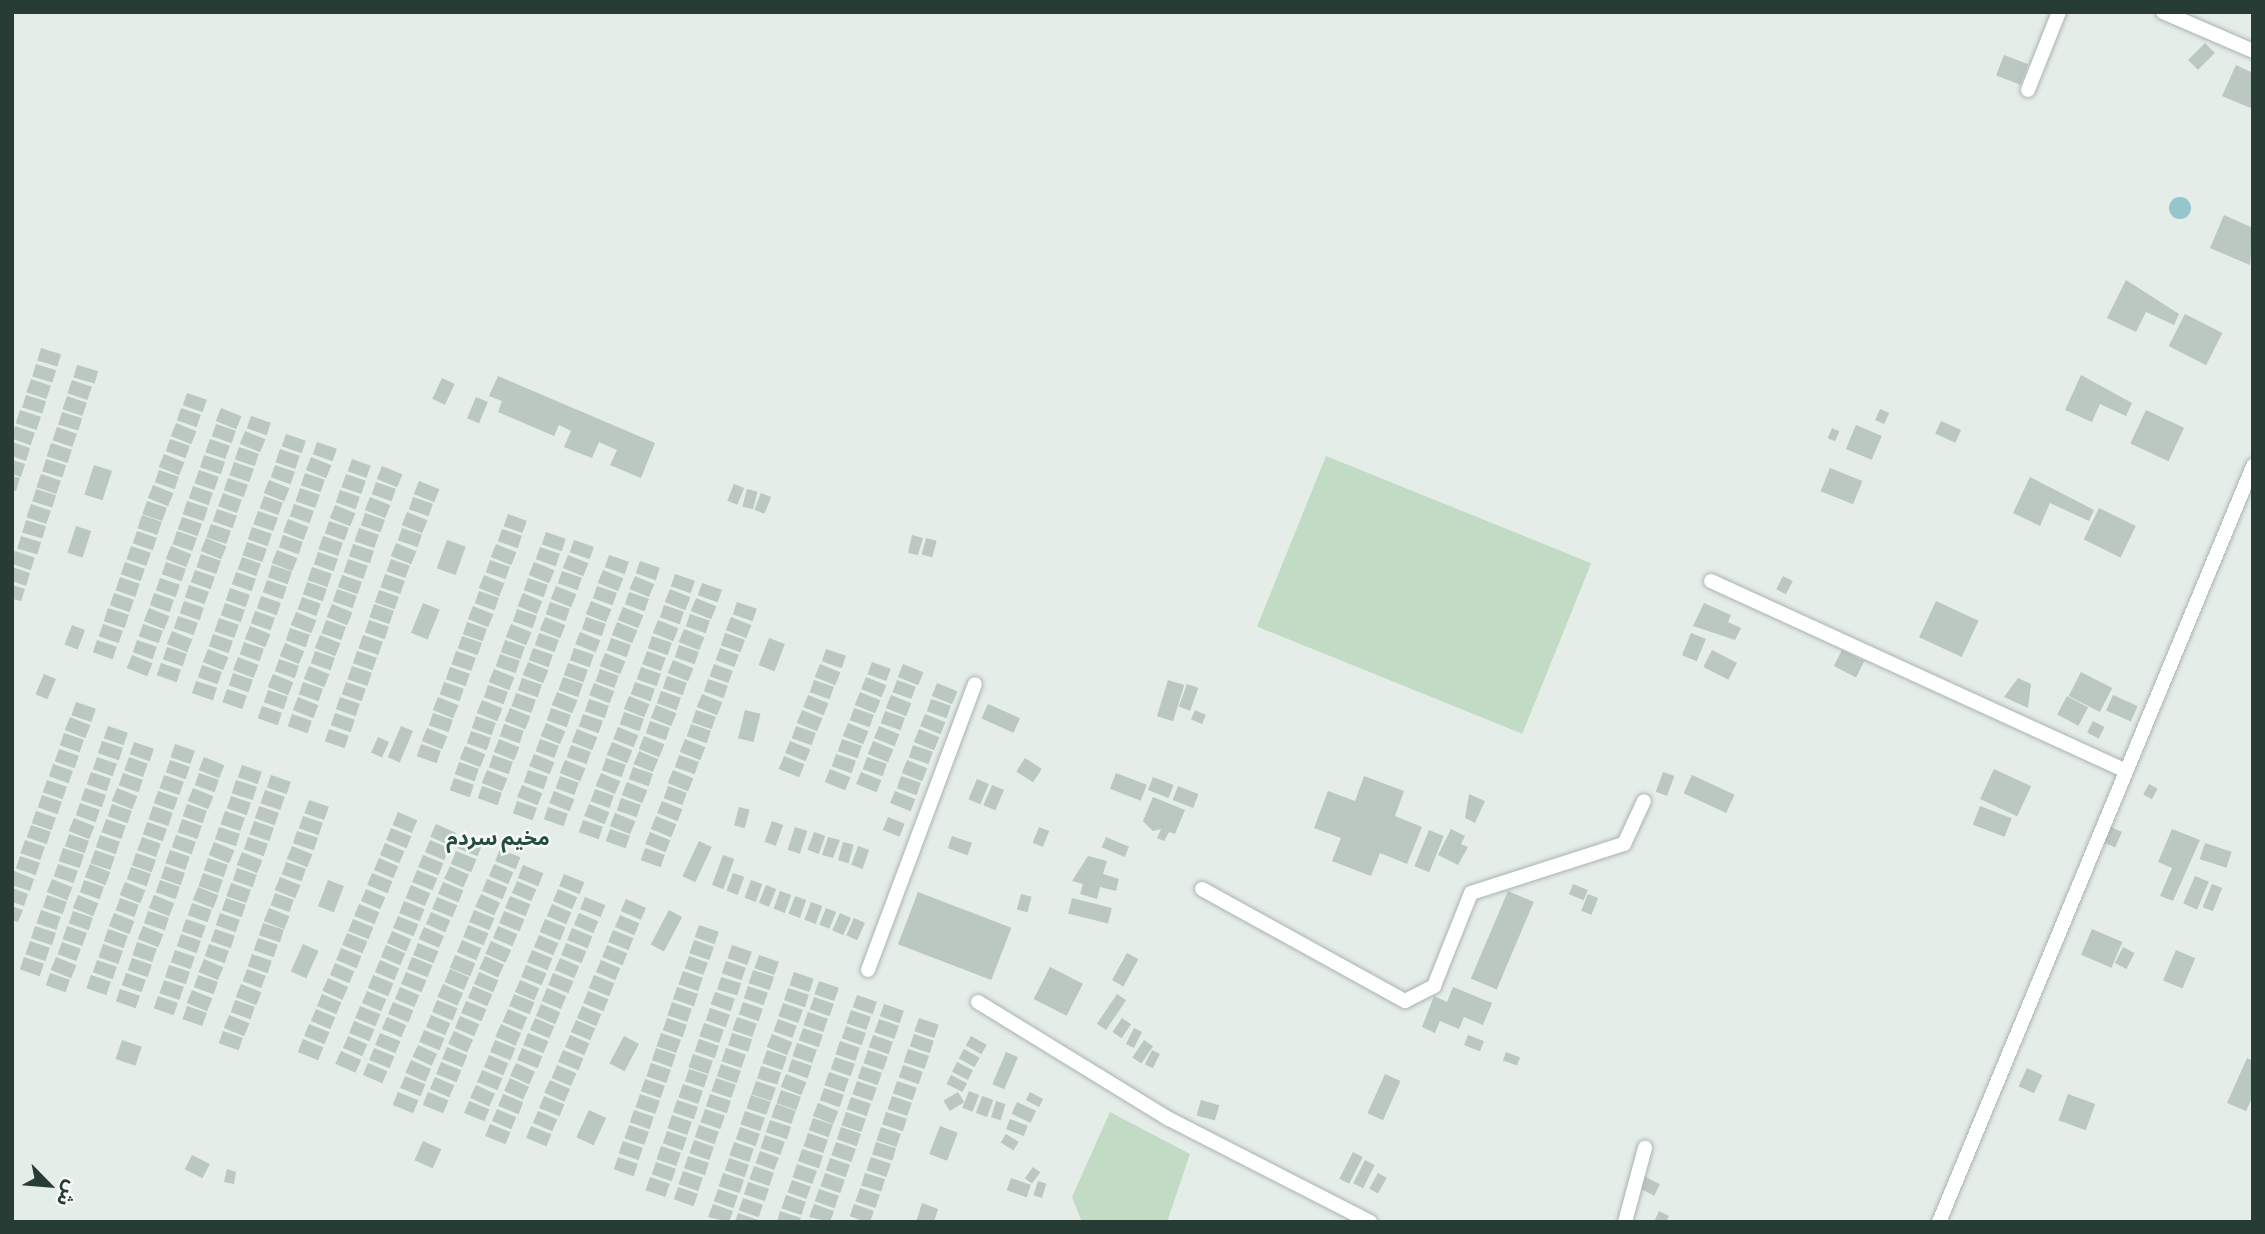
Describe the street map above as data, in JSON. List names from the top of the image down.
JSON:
{
  "districts": ["مخيم سردم"],
  "north": "bottom right"
}
